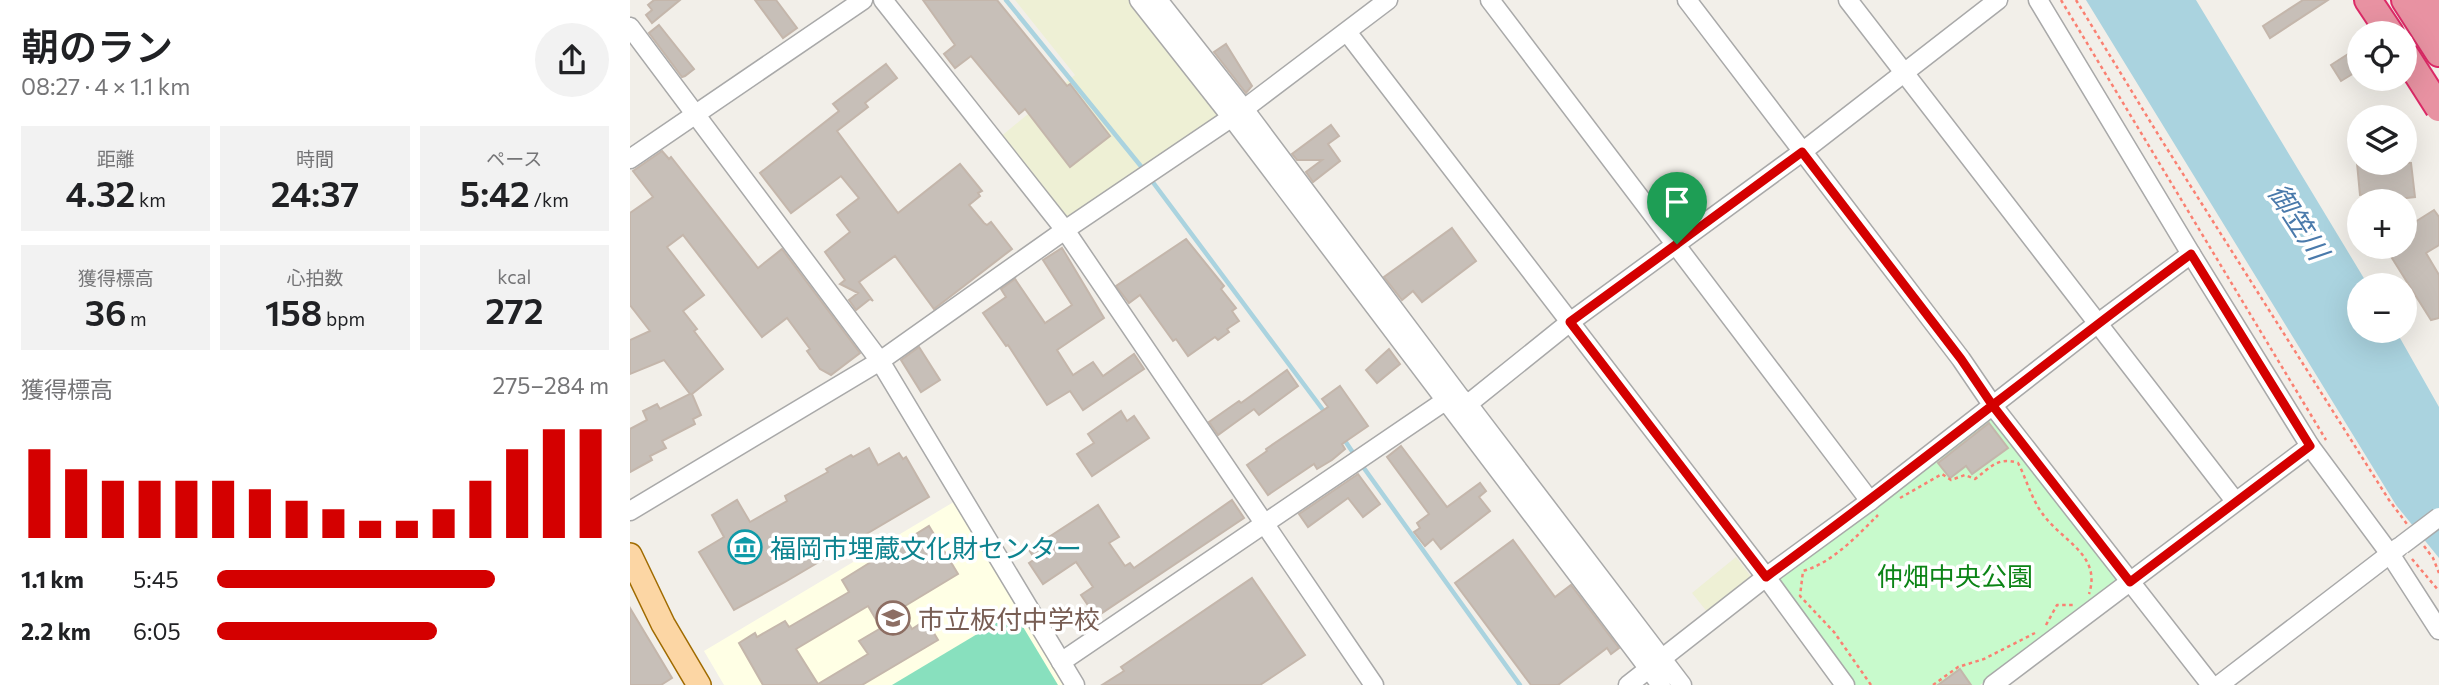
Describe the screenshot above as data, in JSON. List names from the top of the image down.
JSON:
{
  "water": ["御笠川"],
  "parks": ["仲畑中央公園"],
  "places": {
    "museum": ["福岡市埋蔵文化財センター"],
    "school or university": ["市立板付中学校"]
  },
  "page": {
    "heading": ["朝のラン", "08:27 · 4 × 1.1 km"],
    "map_buttons": ["+", "−"],
    "stats": [
      ["距離", "4.32 km"],
      ["時間", "24:37"],
      ["ペース", "5:42 /km"],
      ["獲得標高", "36 m"],
      ["心拍数", "158 bpm"],
      ["kcal", "272"]
    ],
    "chart": ["獲得標高", "275–284 m"],
    "list": [
      {
        "name": "1.1 km",
        "note": "5:45"
      },
      {
        "name": "2.2 km",
        "note": "6:05"
      }
    ]
  }
}
